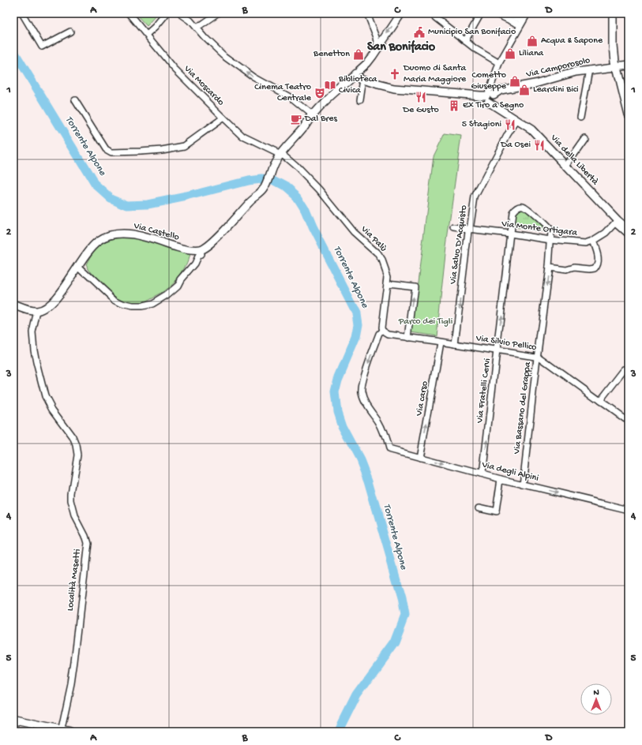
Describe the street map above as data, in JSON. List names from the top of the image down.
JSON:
{
  "streets": {
    "street": [
      "Via Camporosolo",
      "Via Moscardo",
      "Via della Libertà",
      "Via Monte Ortigara",
      "Via Castello",
      "Via Palù",
      "Via Salvo D'Acquisto",
      "Via Silvio Pellico",
      "Via Fratelli Cervi",
      "Via carso",
      "Via Bassano del Grappa",
      "Via degli Alpini",
      "Località Masetti"
    ]
  },
  "crossings": [
    ["Via Camporosolo", "Via della Libertà"],
    ["Via Moscardo", "Via Palù"],
    ["Via della Libertà", "Via Monte Ortigara"],
    ["Via della Libertà", "Via Salvo D'Acquisto"],
    ["Via Monte Ortigara", "Via Salvo D'Acquisto"],
    ["Via Monte Ortigara", "Via Fratelli Cervi"],
    ["Via Monte Ortigara", "Via Bassano del Grappa"],
    ["Via Castello", "Località Masetti"],
    ["Via Palù", "Via Silvio Pellico"],
    ["Via Palù", "Via degli Alpini"],
    ["Via Salvo D'Acquisto", "Via Silvio Pellico"],
    ["Via Silvio Pellico", "Via Fratelli Cervi"],
    ["Via Silvio Pellico", "Via carso"],
    ["Via Silvio Pellico", "Via Bassano del Grappa"],
    ["Via Fratelli Cervi", "Via Bassano del Grappa"],
    ["Via Fratelli Cervi", "Via degli Alpini"],
    ["Via carso", "Via degli Alpini"],
    ["Via Bassano del Grappa", "Via degli Alpini"]
  ],
  "one_way": [
    "Via Salvo D'Acquisto",
    "Via Fratelli Cervi",
    "Via carso",
    "Via Bassano del Grappa",
    "Via degli Alpini"
  ],
  "districts": ["San Bonifacio"],
  "water": ["Torrente Alpone"],
  "parks": ["Parco dei Tigli"],
  "places": {
    "public building": ["Municipio San Bonifacio"],
    "shop": [
      "Acqua & Sapone",
      "Liliana",
      "Benetton",
      "Cometto Giuseppe",
      "Leardini Bici"
    ],
    "church": ["Duomo di Santa Maria Maggiore"],
    "library": ["Biblioteca Civica"],
    "theatre": ["Cinema Teatro Centrale"],
    "restaurant": ["De Gusto", "5 Stagioni", "Da Osei"],
    "building": ["Ex Tiro a Segno"],
    "cafe": ["Dal Bres"]
  },
  "north": "top",
  "grid": {
    "columns": [
      "A",
      "B",
      "C",
      "D"
    ],
    "rows": [
      "1",
      "2",
      "3",
      "4",
      "5"
    ]
  }
}
